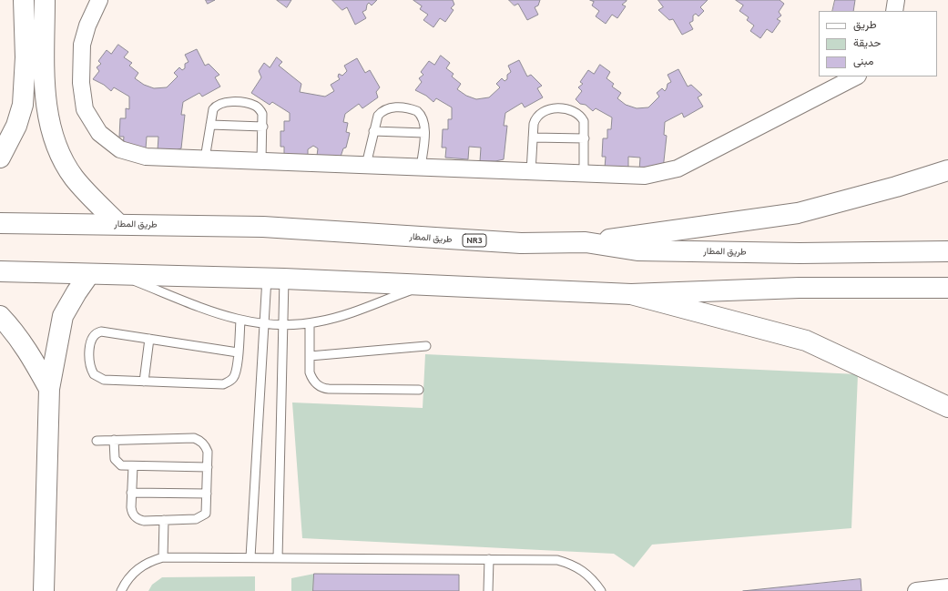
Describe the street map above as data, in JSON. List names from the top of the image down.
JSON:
{
  "streets": {
    "main road": ["طريق المطار", "NR3"]
  },
  "legend": ["طريق", "حديقة", "مبنى"]
}
